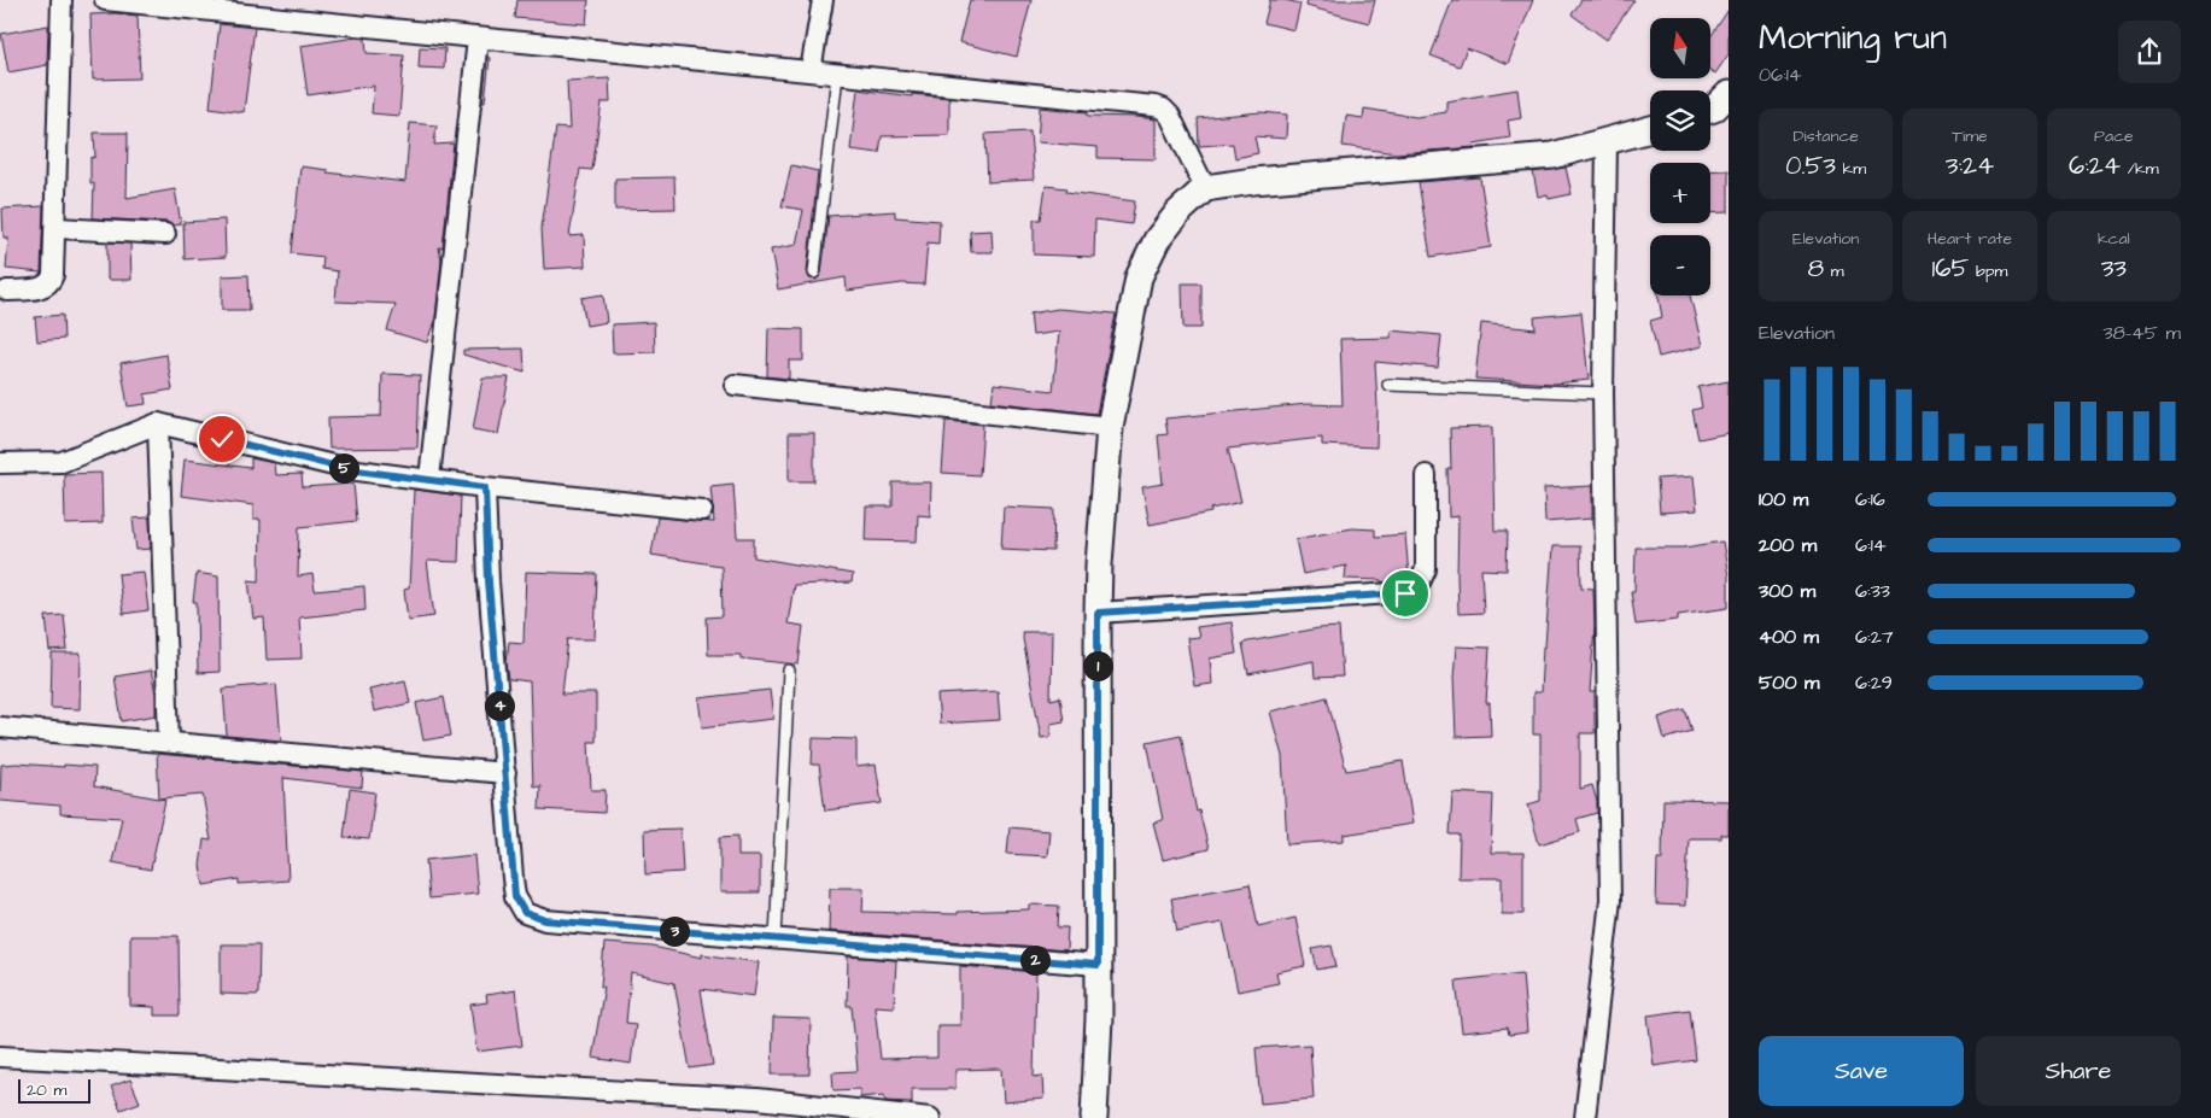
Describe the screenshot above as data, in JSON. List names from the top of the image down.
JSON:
{
  "scale_bar": "20 m",
  "north": "top",
  "page": {
    "heading": ["Morning run", "06:14"],
    "map_buttons": ["+", "−"],
    "stats": [
      ["Distance", "0.53 km"],
      ["Time", "3:24"],
      ["Pace", "6:24 /km"],
      ["Elevation", "8 m"],
      ["Heart rate", "165 bpm"],
      ["kcal", "33"]
    ],
    "chart": ["Elevation", "38–45 m"],
    "pins": [
      "5",
      "1",
      "4",
      "3",
      "2"
    ],
    "list": [
      {
        "name": "100 m",
        "note": "6:16"
      },
      {
        "name": "200 m",
        "note": "6:14"
      },
      {
        "name": "300 m",
        "note": "6:33"
      },
      {
        "name": "400 m",
        "note": "6:27"
      },
      {
        "name": "500 m",
        "note": "6:29"
      }
    ],
    "buttons": ["Save", "Share"],
    "scale": "20 m"
  }
}
